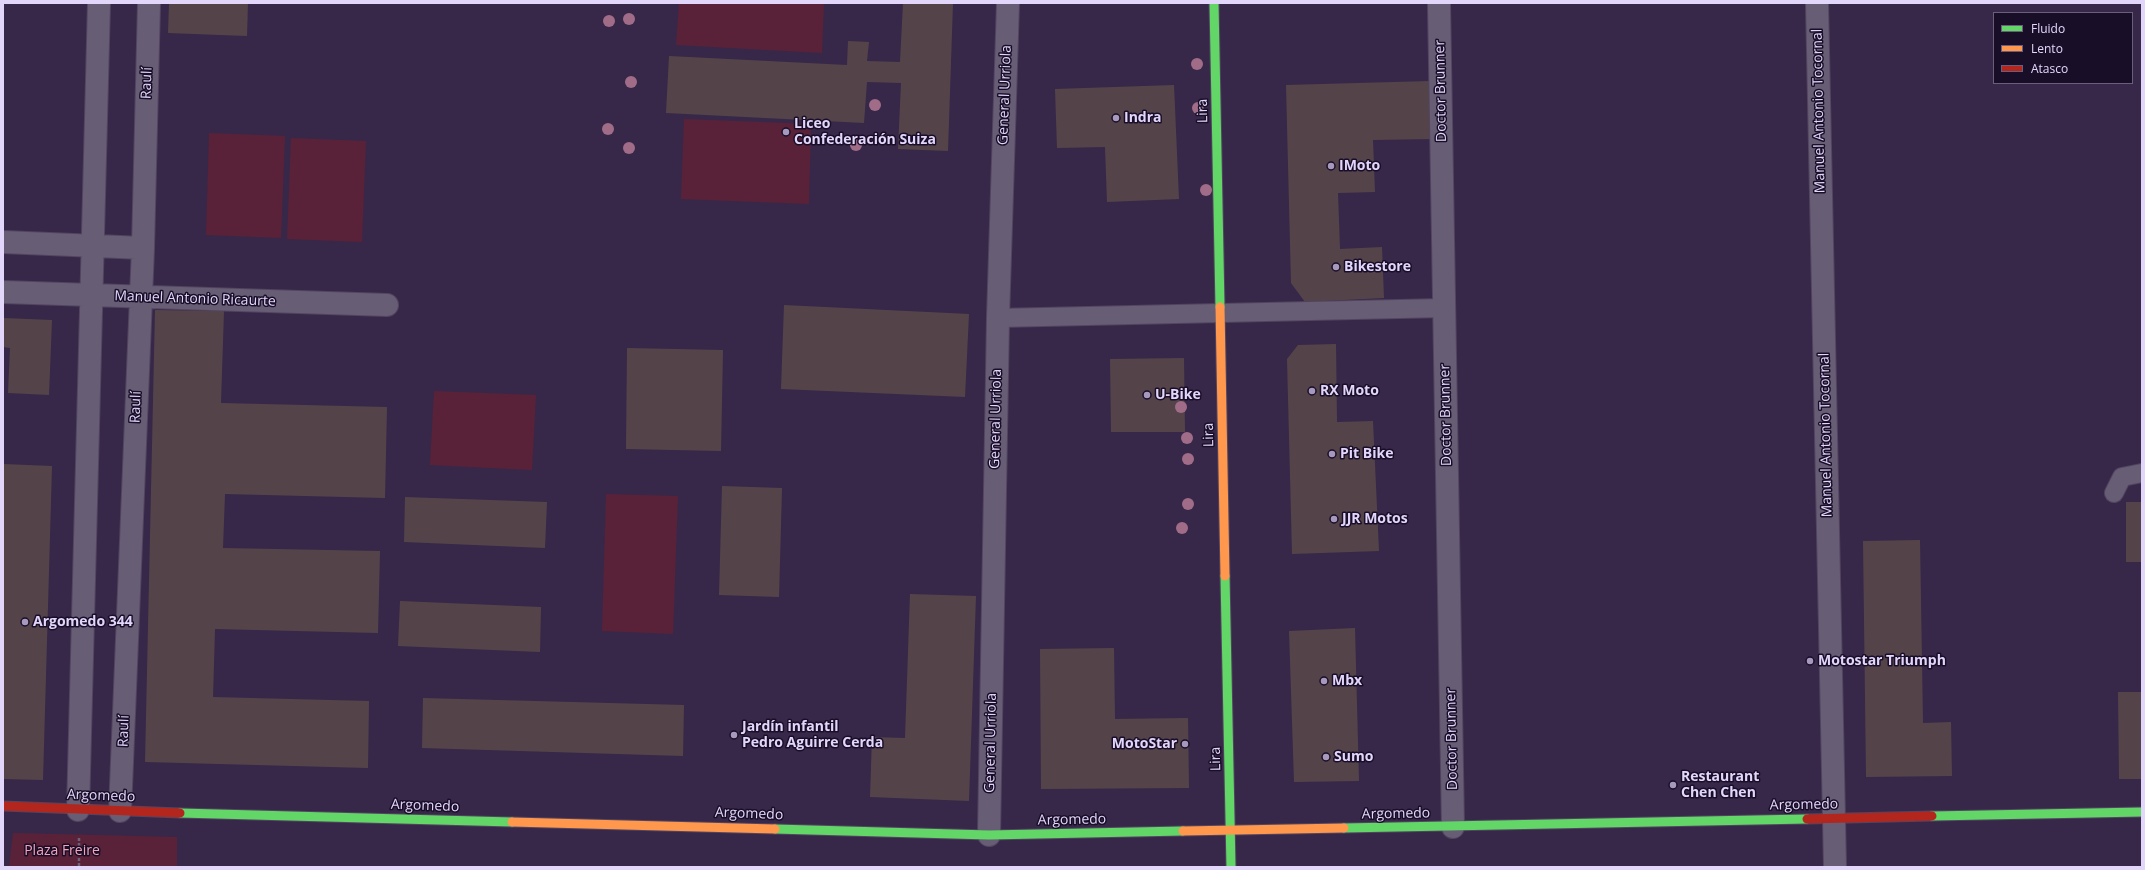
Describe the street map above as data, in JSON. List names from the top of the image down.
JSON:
{
  "streets": {
    "street": [
      "Raulí",
      "Doctor Brunner",
      "General Urriola",
      "Lira",
      "Manuel Antonio Tocornal",
      "Manuel Antonio Ricaurte",
      "Argomedo"
    ]
  },
  "crossings": [
    ["Raulí", "Manuel Antonio Ricaurte"],
    ["Raulí", "Argomedo"],
    ["Doctor Brunner", "Argomedo"],
    ["General Urriola", "Argomedo"],
    ["Lira", "Argomedo"],
    ["Manuel Antonio Tocornal", "Argomedo"]
  ],
  "parks": ["Plaza Freire"],
  "places": [
    "Indra",
    "Liceo Confederación Suiza",
    "IMoto",
    "Bikestore",
    "RX Moto",
    "U-Bike",
    "Pit Bike",
    "JJR Motos",
    "Argomedo 344",
    "Motostar Triumph",
    "Mbx",
    "Jardín infantil Pedro Aguirre Cerda",
    "MotoStar",
    "Sumo",
    "Restaurant Chen Chen"
  ],
  "legend": ["Fluido", "Lento", "Atasco"]
}
